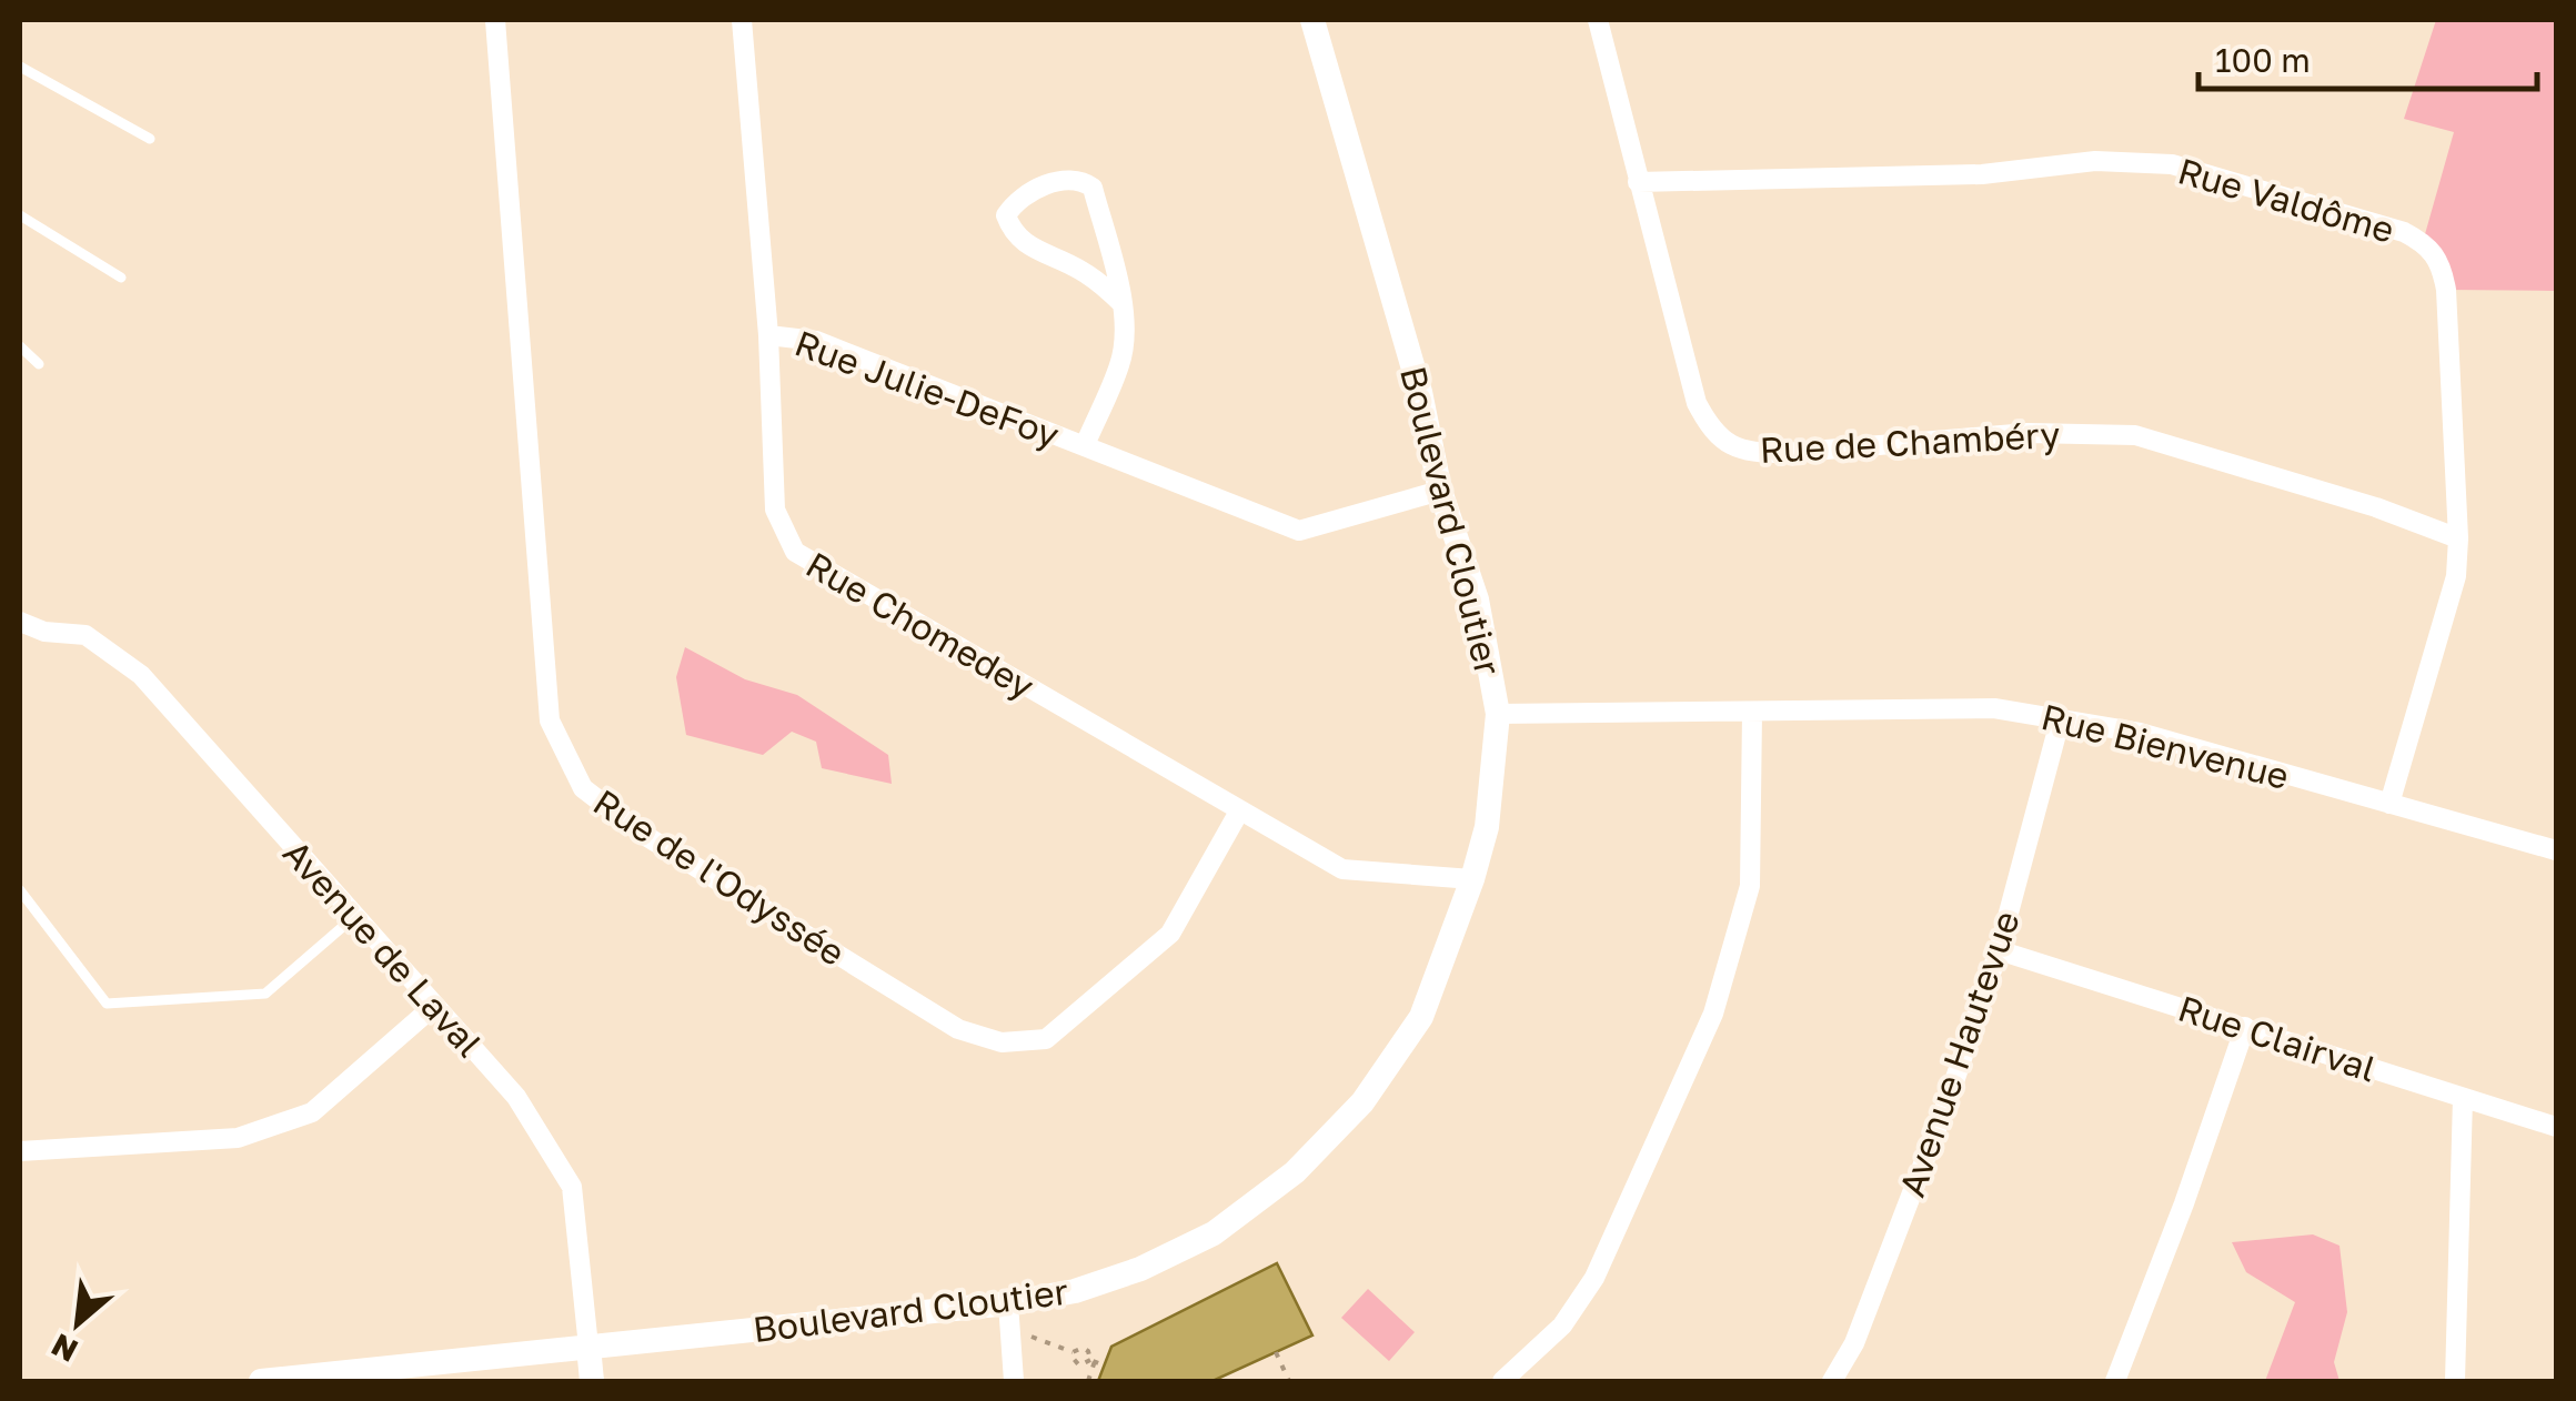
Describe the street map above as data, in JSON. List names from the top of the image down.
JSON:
{
  "streets": {
    "street": [
      "Rue Valdôme",
      "Rue Julie-DeFoy",
      "Rue de Chambéry",
      "Boulevard Cloutier",
      "Rue Chomedey",
      "Rue Bienvenue",
      "Rue de l'Odyssée",
      "Avenue de Laval",
      "Rue Clairval",
      "Avenue Hautevue"
    ]
  },
  "crossings": [
    ["Rue Valdôme", "Rue de Chambéry"],
    ["Rue Valdôme", "Rue Bienvenue"],
    ["Rue Julie-DeFoy", "Boulevard Cloutier"],
    ["Rue Julie-DeFoy", "Rue Chomedey"],
    ["Boulevard Cloutier", "Rue Chomedey"],
    ["Boulevard Cloutier", "Rue Bienvenue"],
    ["Boulevard Cloutier", "Avenue de Laval"],
    ["Rue Chomedey", "Rue de l'Odyssée"],
    ["Rue Bienvenue", "Avenue Hautevue"],
    ["Rue Clairval", "Avenue Hautevue"]
  ],
  "scale_bar": "100 m",
  "north": "bottom left"
}
